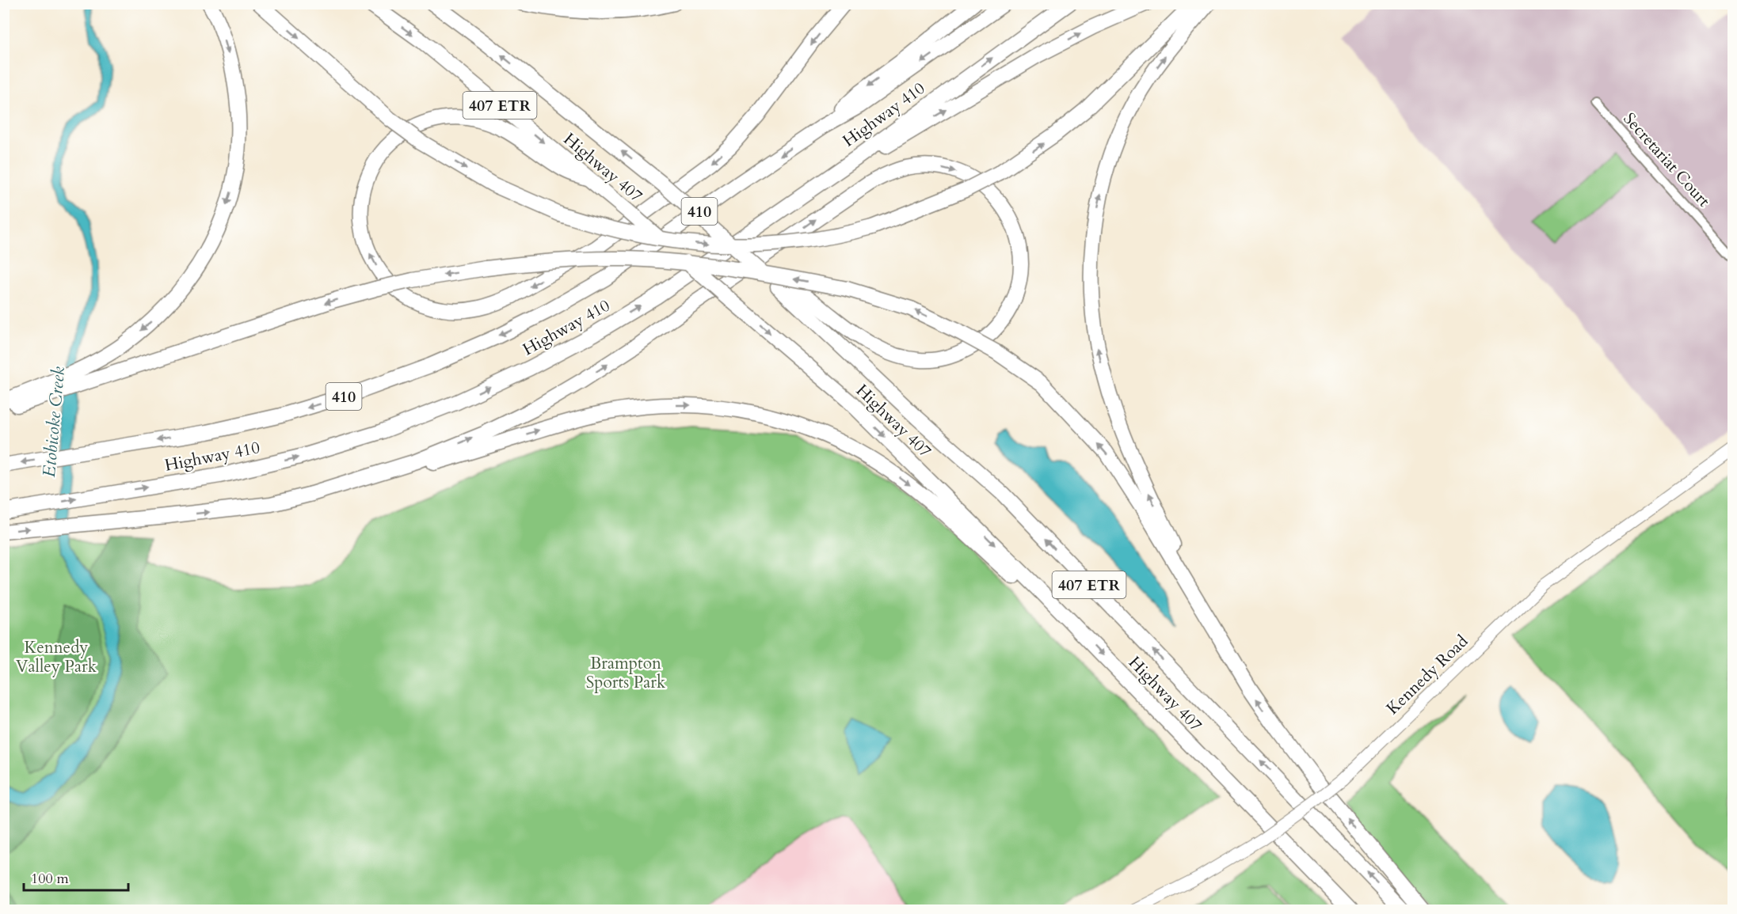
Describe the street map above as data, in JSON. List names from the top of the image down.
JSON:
{
  "streets": {
    "highway": [
      "407 ETR",
      "Highway 410",
      "Highway 407",
      "410"
    ],
    "main road": ["Kennedy Road"],
    "street": ["Secretariat Court"]
  },
  "water": ["Etobicoke Creek"],
  "parks": ["Kennedy Valley Park", "Brampton Sports Park"],
  "scale_bar": "100 m"
}
